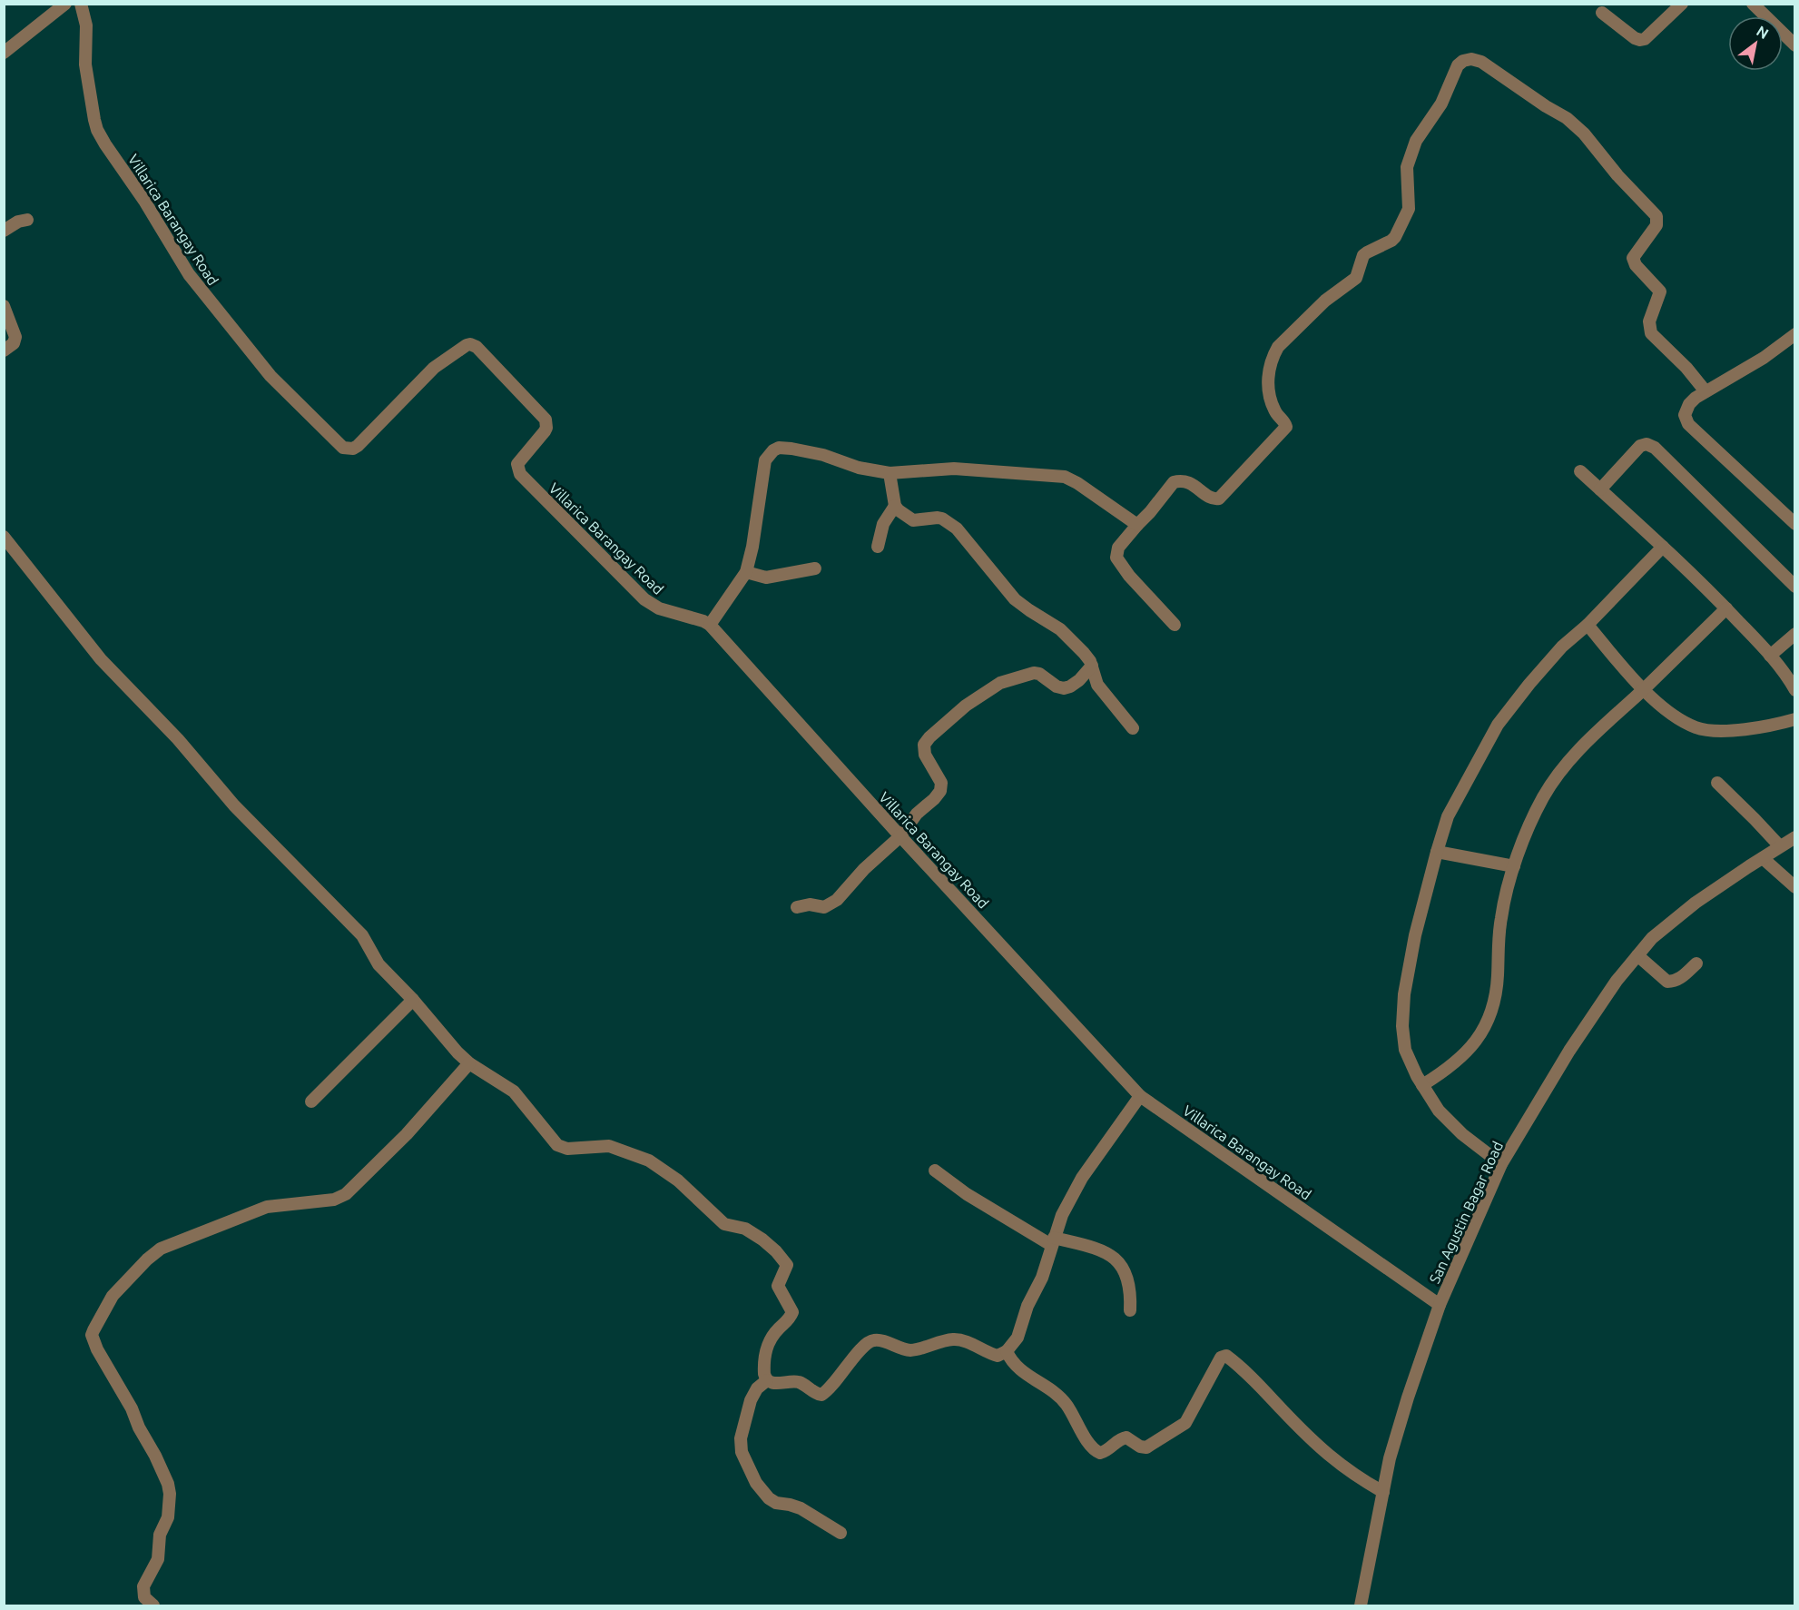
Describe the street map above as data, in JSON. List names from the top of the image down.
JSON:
{
  "streets": {
    "street": ["Villarica Barangay Road", "San Agustin Bagar Road"]
  },
  "crossings": [
    ["Villarica Barangay Road", "San Agustin Bagar Road"]
  ],
  "north": "top right"
}
